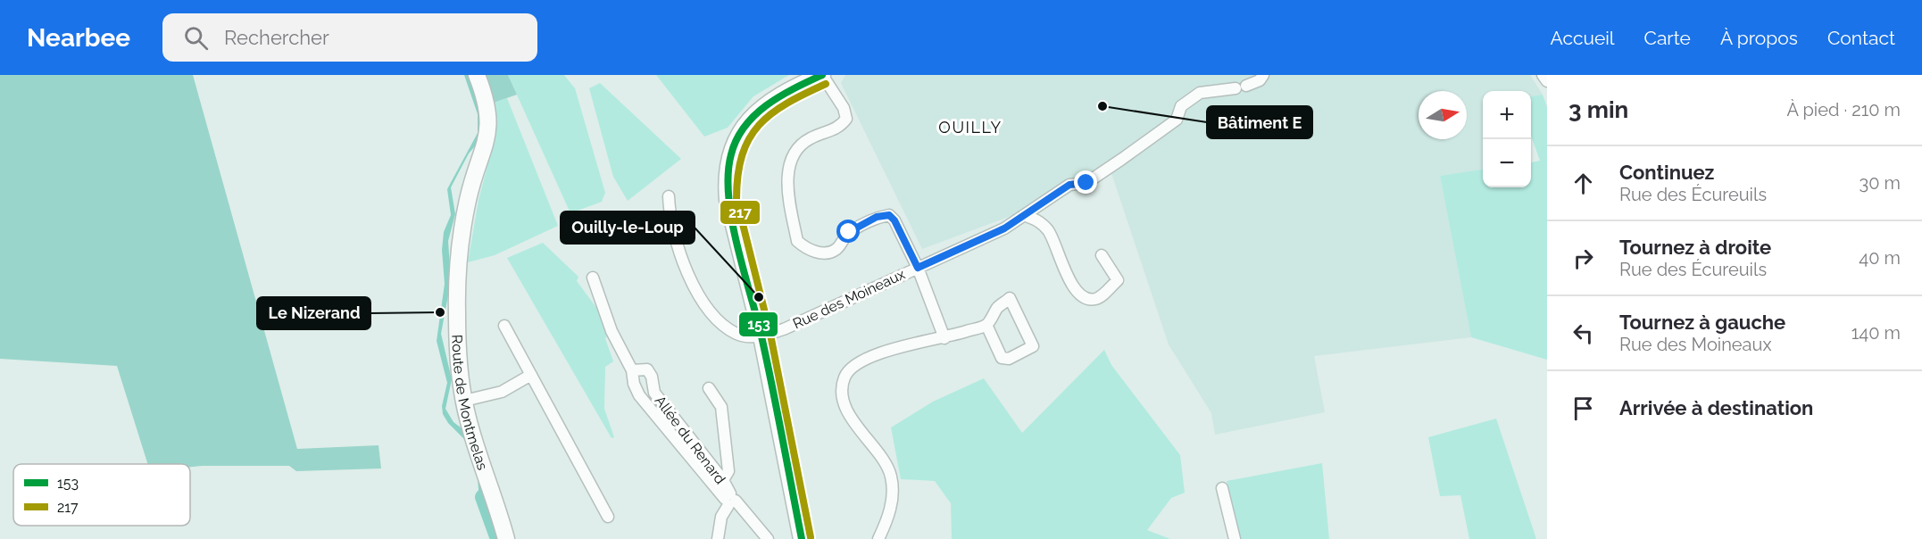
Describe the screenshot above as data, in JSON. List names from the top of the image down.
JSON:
{
  "streets": {
    "street": ["Rue des Moineaux", "Route de Montmelas", "Allée du Renard"]
  },
  "districts": ["OUILLY"],
  "places": ["Bâtiment E", "Ouilly-le-Loup", "Le Nizerand"],
  "lines": ["transit line 153", "transit line 217"],
  "legend": ["153", "217"],
  "north": "right",
  "page": {
    "header": "Nearbee",
    "search": "Rechercher",
    "nav": [
      "Accueil",
      "Carte",
      "À propos",
      "Contact"
    ],
    "heading": ["3 min", "À pied · 210 m"],
    "map_buttons": ["+", "−"],
    "list": [
      ["Continuez", "Rue des Écureuils", "30 m"],
      ["Tournez à droite", "Rue des Écureuils", "40 m"],
      ["Tournez à gauche", "Rue des Moineaux", "140 m"],
      "Arrivée à destination"
    ]
  }
}
